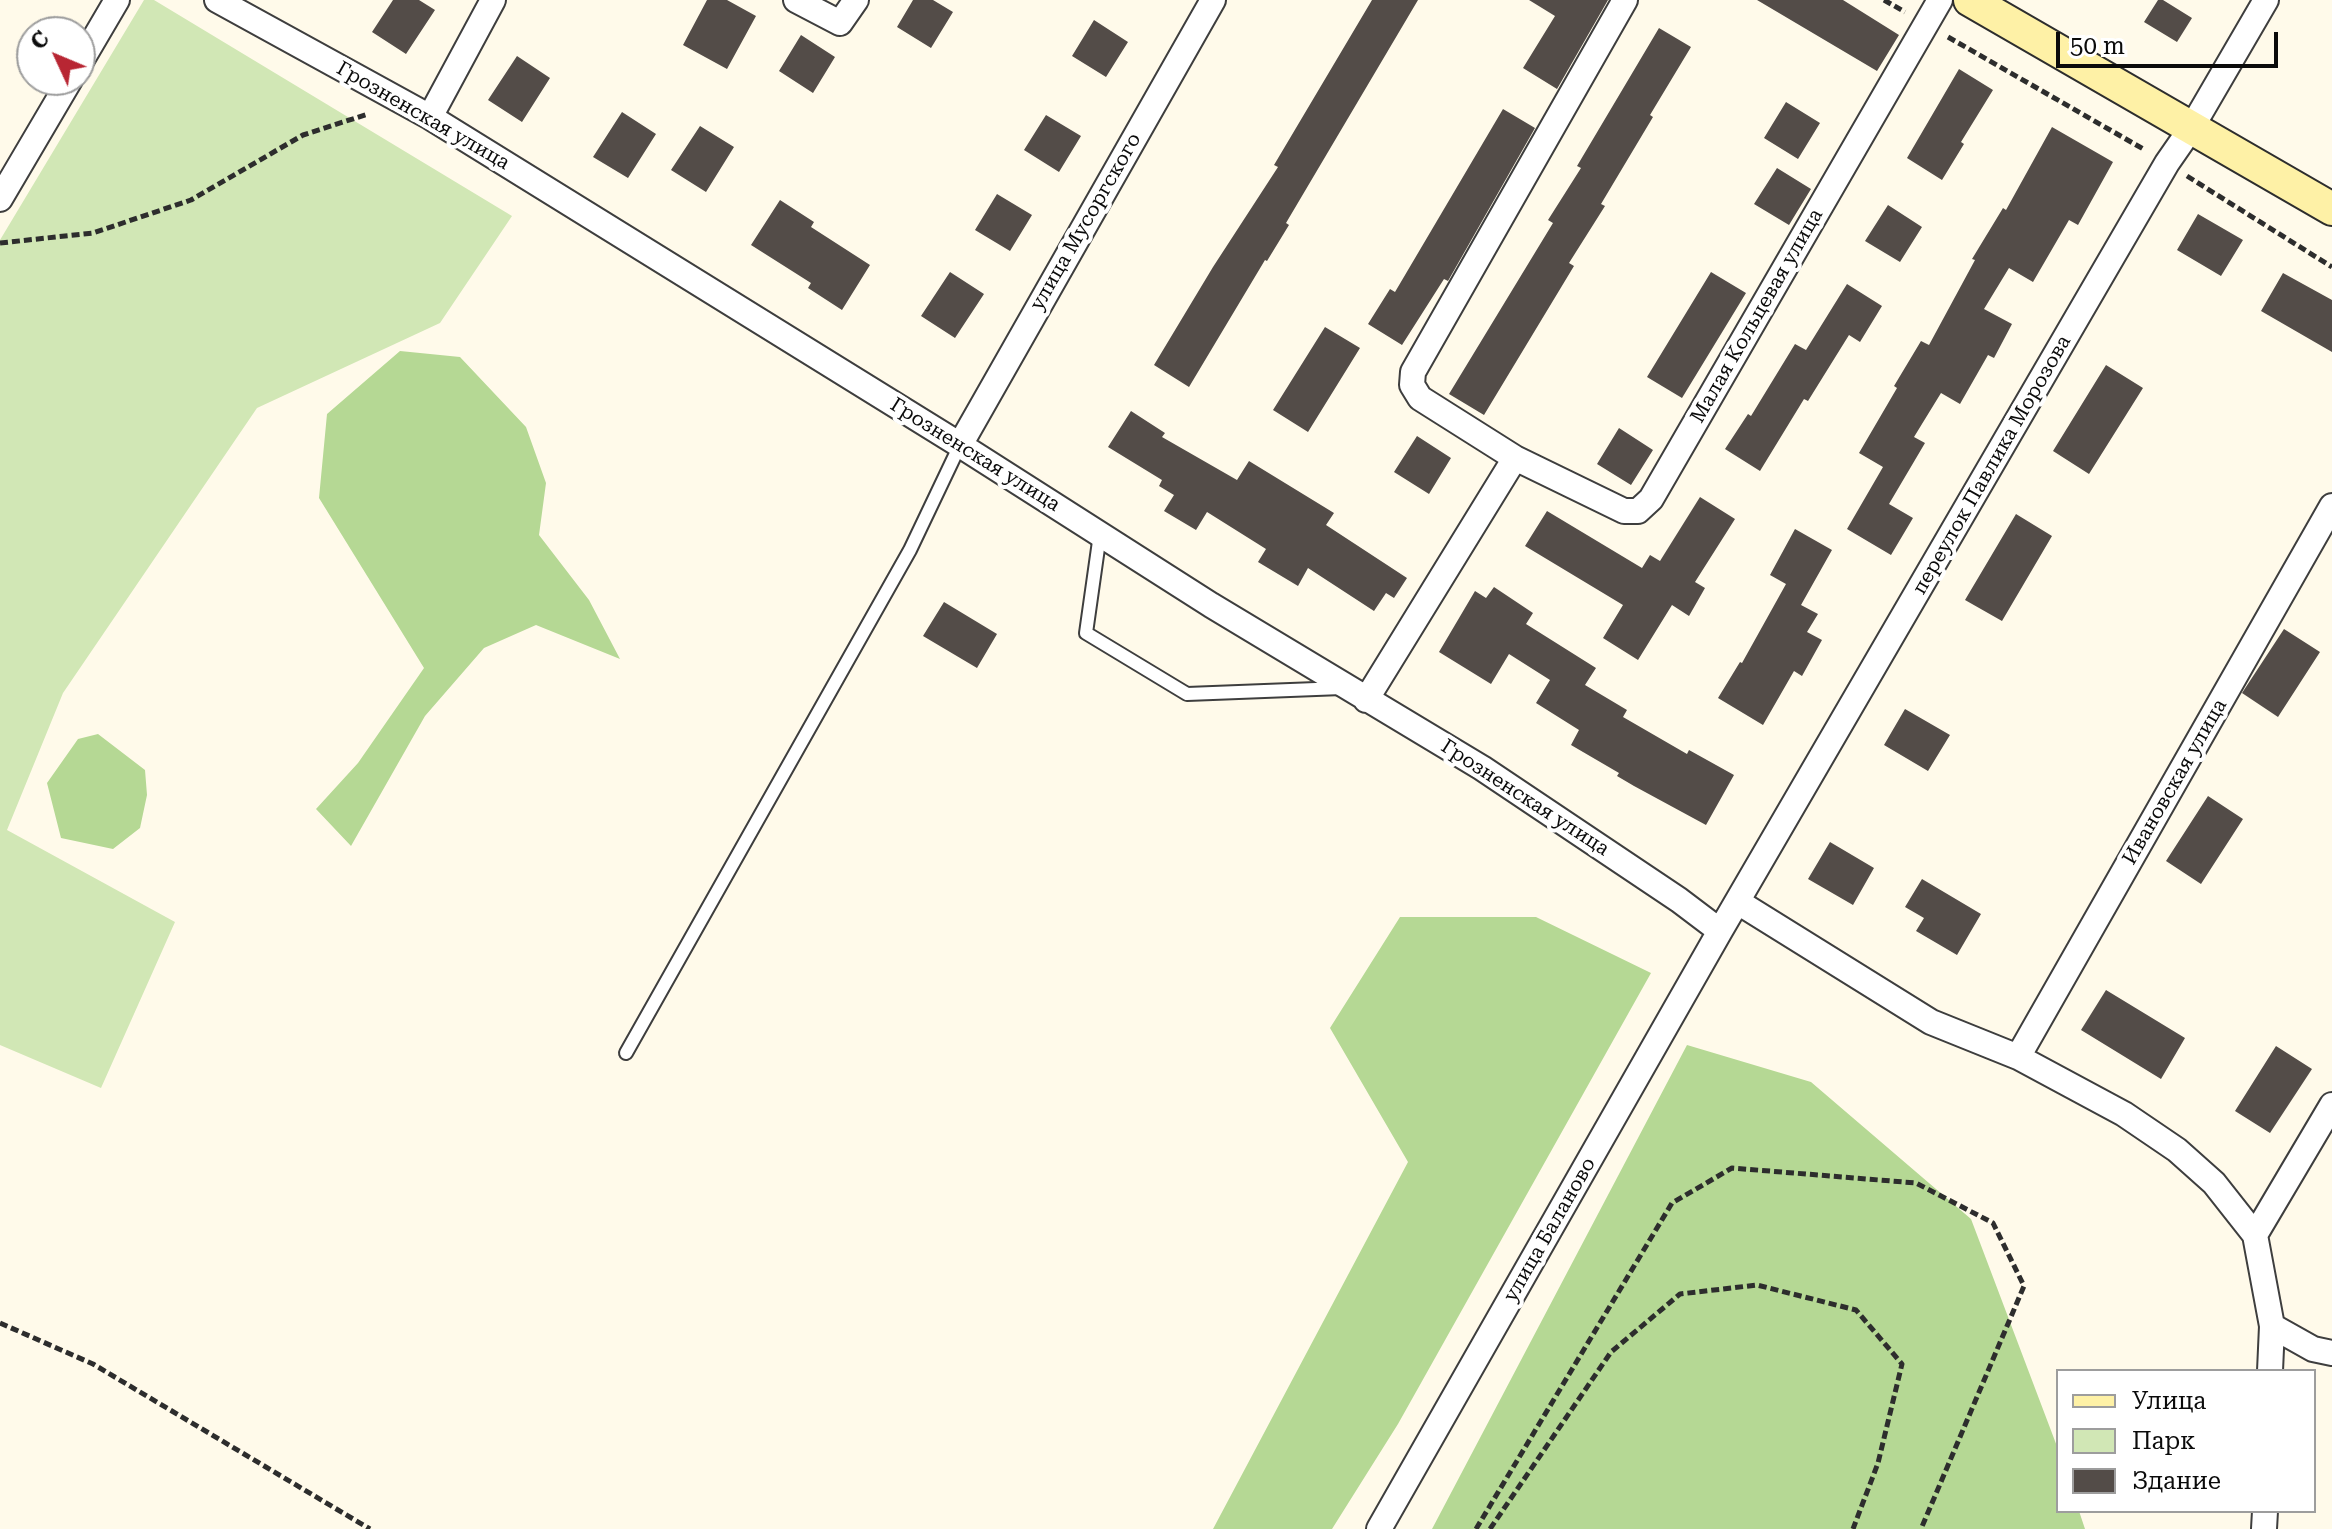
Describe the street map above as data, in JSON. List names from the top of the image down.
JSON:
{
  "streets": {
    "street": [
      "Грозненская улица",
      "улица Мусоргского",
      "Малая Кольцевая улица",
      "переулок Павлика Морозова",
      "Ивановская улица",
      "улица Баланово"
    ]
  },
  "crossings": [
    ["Грозненская улица", "улица Мусоргского"],
    ["Грозненская улица", "переулок Павлика Морозова"],
    ["Грозненская улица", "улица Баланово"],
    ["переулок Павлика Морозова", "улица Баланово"]
  ],
  "legend": ["Улица", "Парк", "Здание"],
  "scale_bar": "50 m",
  "north": "top left"
}
